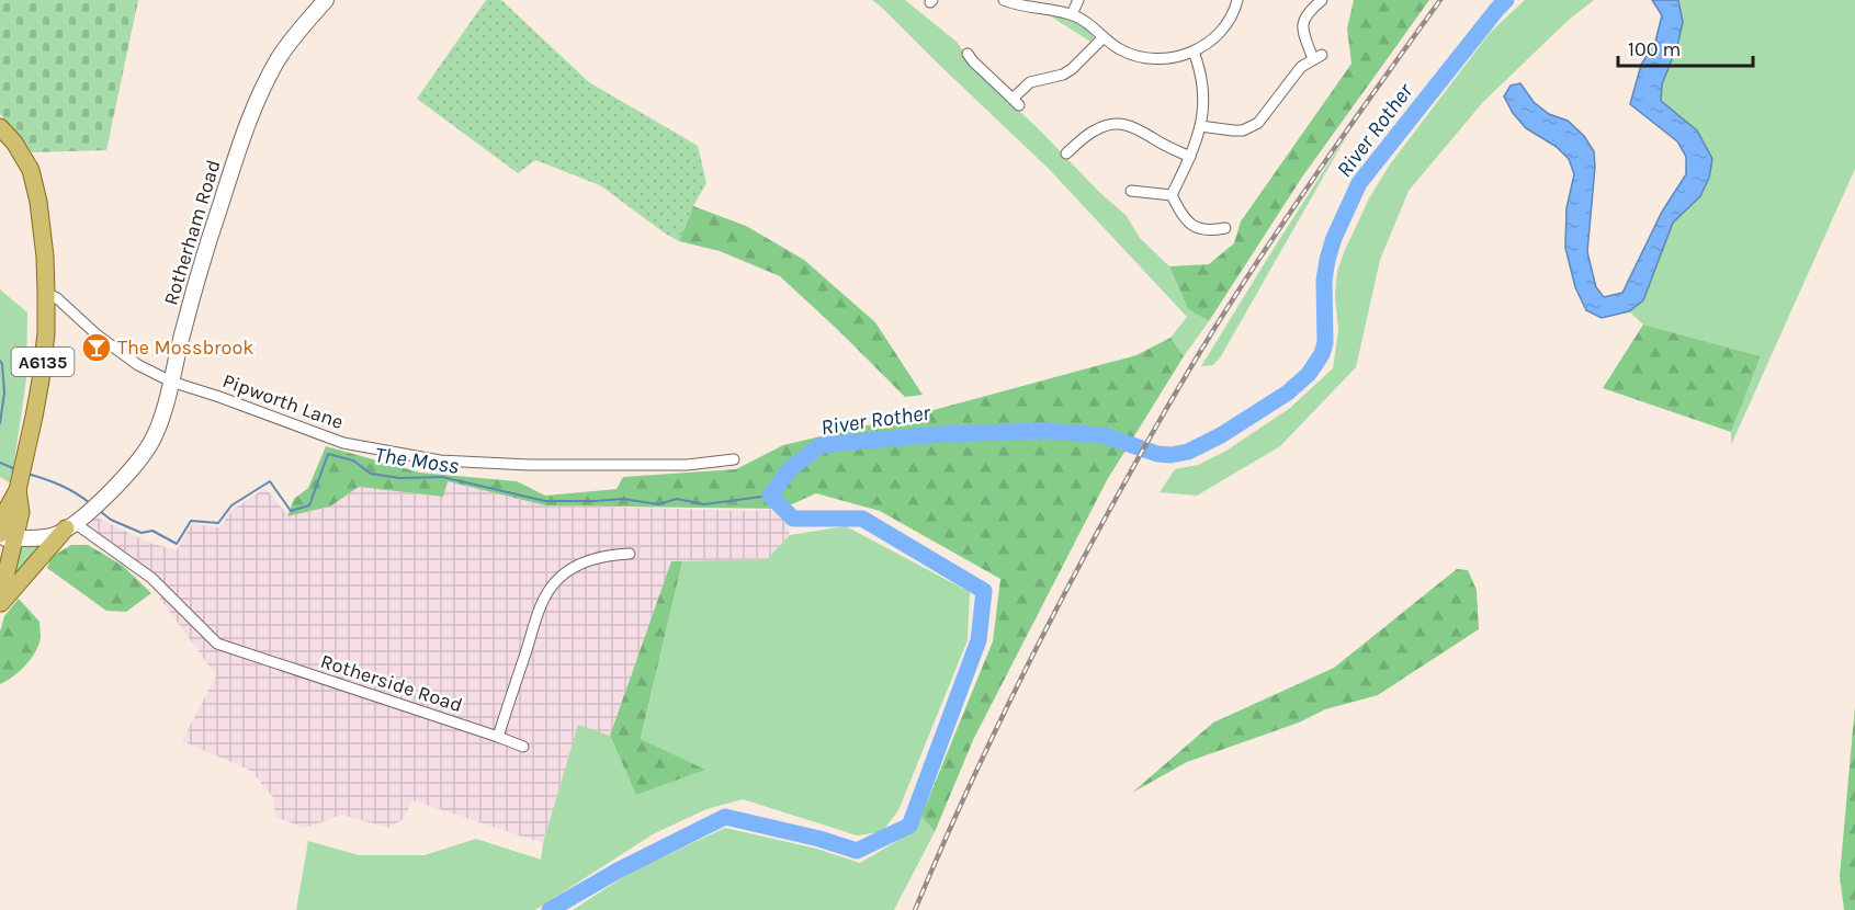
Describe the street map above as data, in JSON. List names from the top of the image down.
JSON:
{
  "streets": {
    "main road": ["Rotherham Road", "A6135"],
    "street": ["Pipworth Lane", "Rotherside Road"]
  },
  "crossings": [
    ["Rotherham Road", "A6135"],
    ["Rotherham Road", "Pipworth Lane"],
    ["Rotherham Road", "Rotherside Road"],
    ["A6135", "Pipworth Lane"]
  ],
  "water": ["River Rother", "The Moss"],
  "places": {
    "bar": ["The Mossbrook"]
  },
  "scale_bar": "100 m"
}
